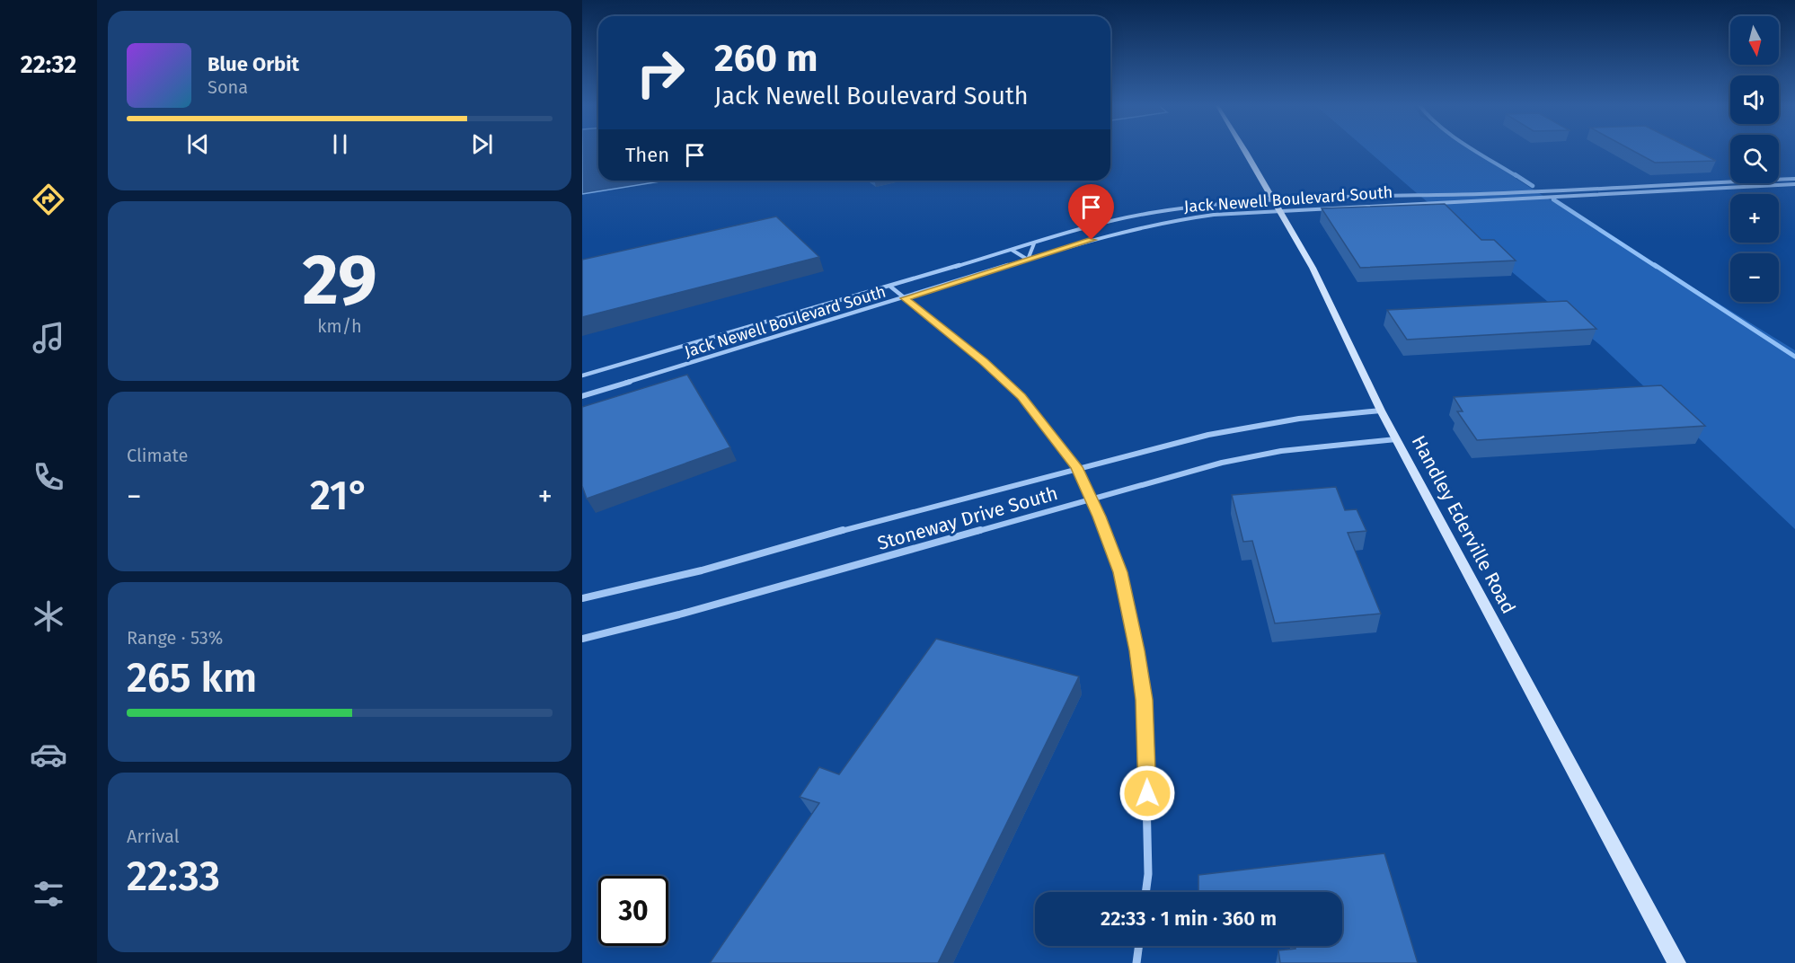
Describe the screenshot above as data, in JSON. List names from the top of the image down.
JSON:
{
  "streets": {
    "main road": ["Handley Ederville Road"],
    "street": ["Jack Newell Boulevard South", "Stoneway Drive South"]
  },
  "crossings": [
    ["Jack Newell Boulevard South", "Handley Ederville Road"],
    ["Stoneway Drive South", "Handley Ederville Road"]
  ],
  "north": "bottom",
  "page": {
    "tabs": "22:32",
    "map_buttons": ["+", "−"],
    "turn": ["260 m", "Jack Newell Boulevard South"],
    "song": ["Blue Orbit", "Sona"],
    "then": "Then",
    "tile": [
      ["29", "km/h"],
      "Climate",
      ["Range · 53%", "265 km"],
      ["Arrival", "22:33"]
    ],
    "heat": ["−", "21°", "+"],
    "limit": "30",
    "trip": "22:33 · 1 min · 360 m"
  }
}
